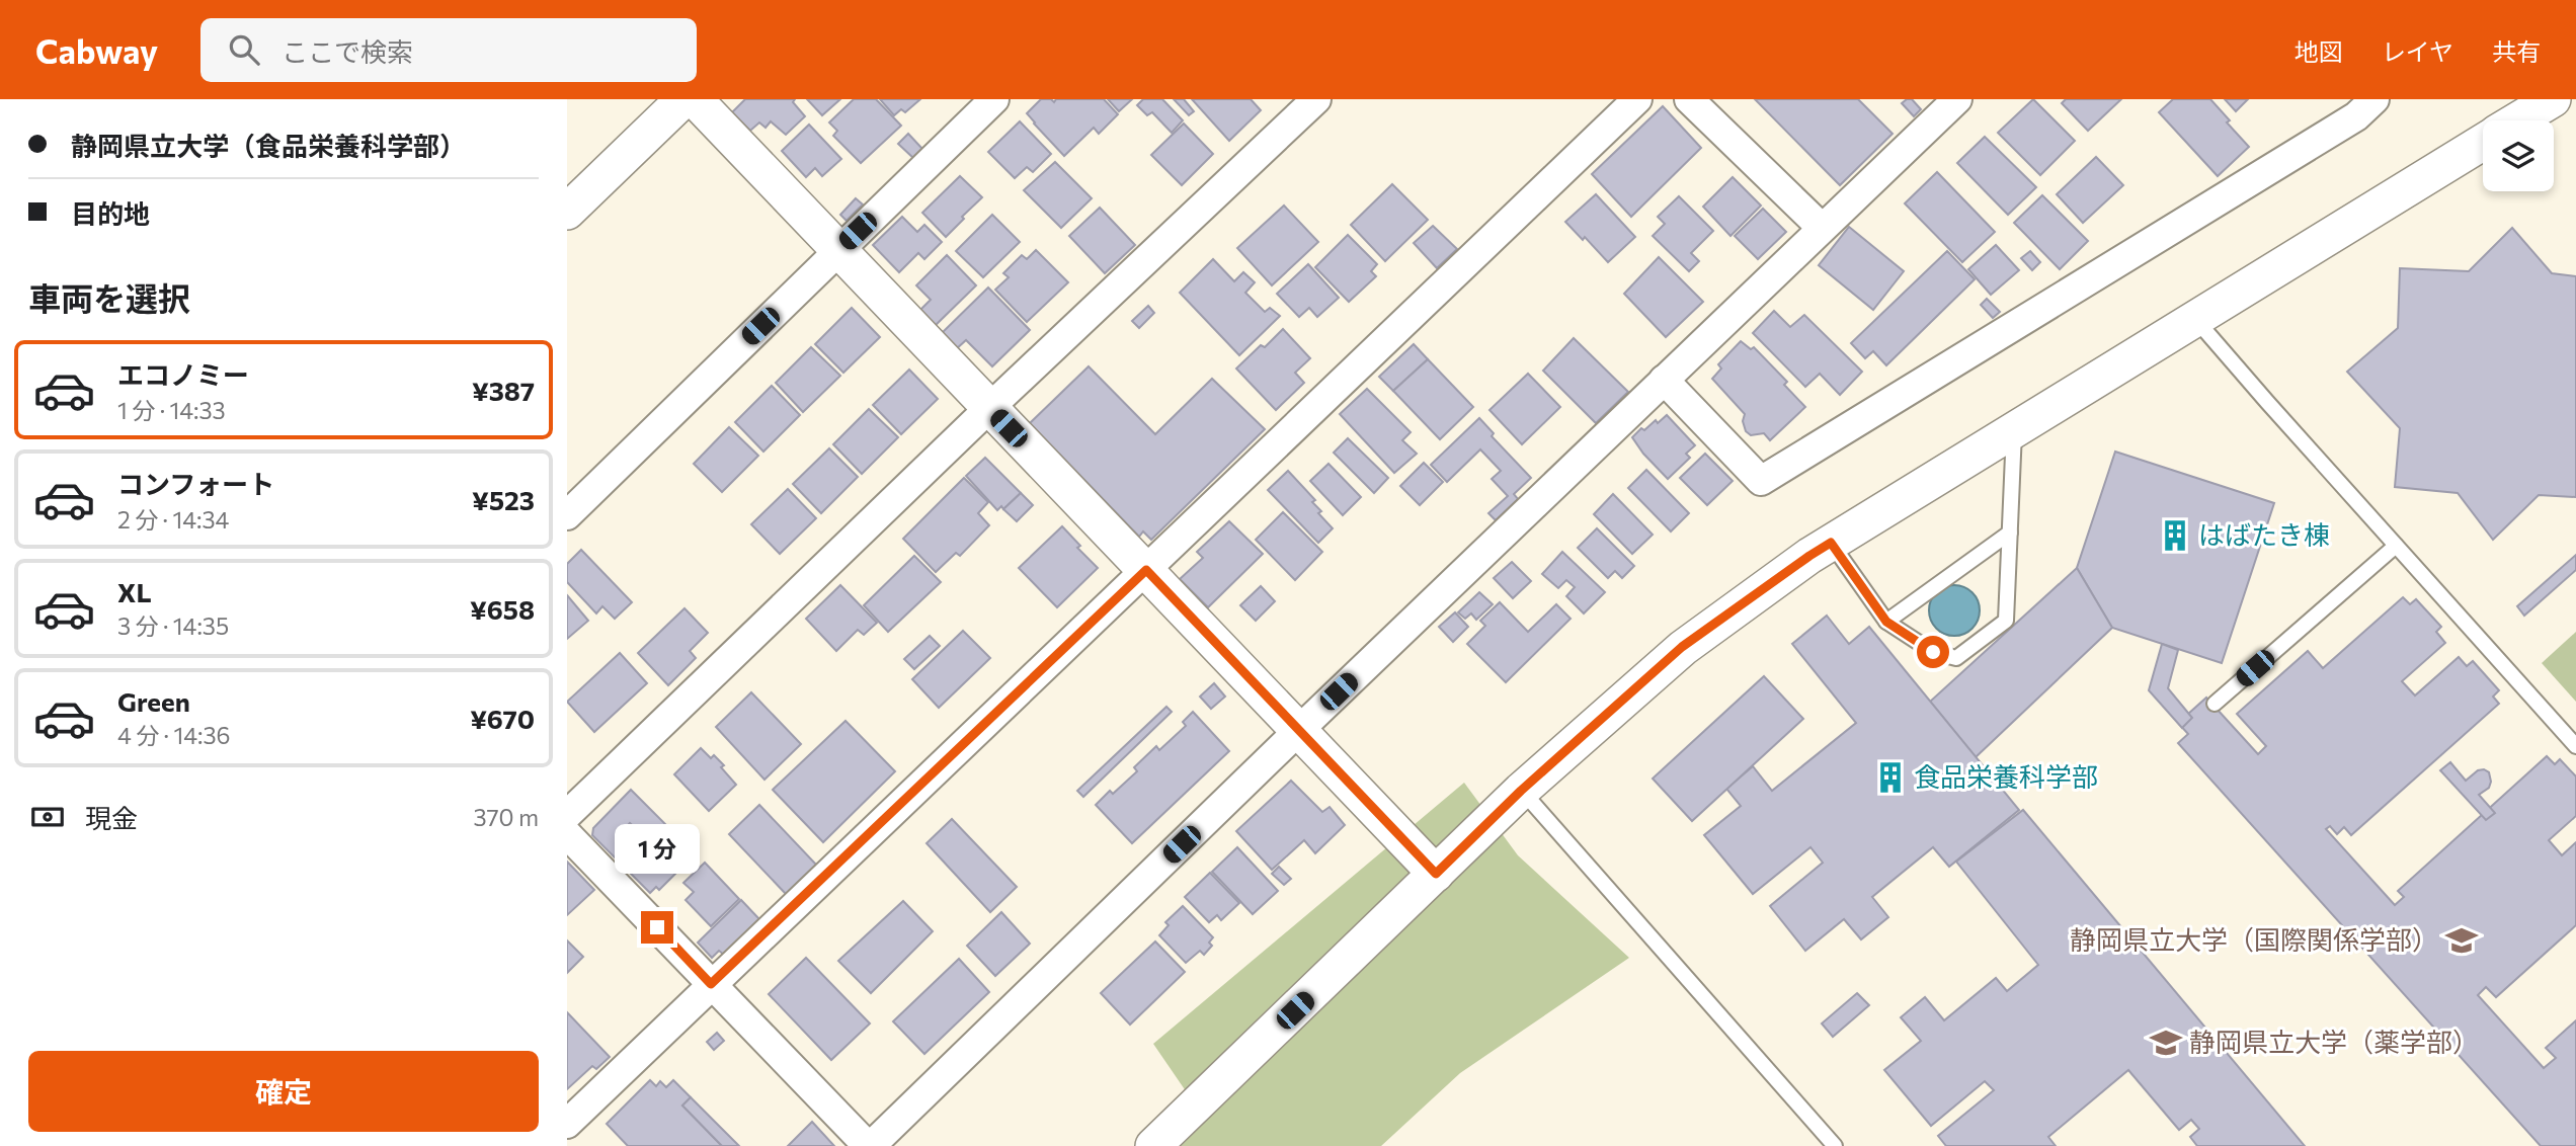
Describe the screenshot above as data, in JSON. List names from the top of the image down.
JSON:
{
  "places": {
    "building": ["はばたき棟", "食品栄養科学部"],
    "school or university": ["静岡県立大学（国際関係学部）", "静岡県立大学（薬学部）"]
  },
  "page": {
    "header": "Cabway",
    "search": "ここで検索",
    "nav": ["地図", "レイヤ", "共有"],
    "banner": ["静岡県立大学（食品栄養科学部）", "目的地"],
    "heading": "車両を選択",
    "list": [
      {
        "name": "エコノミー",
        "note": "1 分 · 14:33",
        "value": "¥387"
      },
      {
        "name": "コンフォート",
        "note": "2 分 · 14:34",
        "value": "¥523"
      },
      {
        "name": "XL",
        "note": "3 分 · 14:35",
        "value": "¥658"
      },
      {
        "name": "Green",
        "note": "4 分 · 14:36",
        "value": "¥670"
      }
    ],
    "pay": ["現金", "370 m"],
    "bubble": "1 分",
    "buttons": "確定"
  }
}
